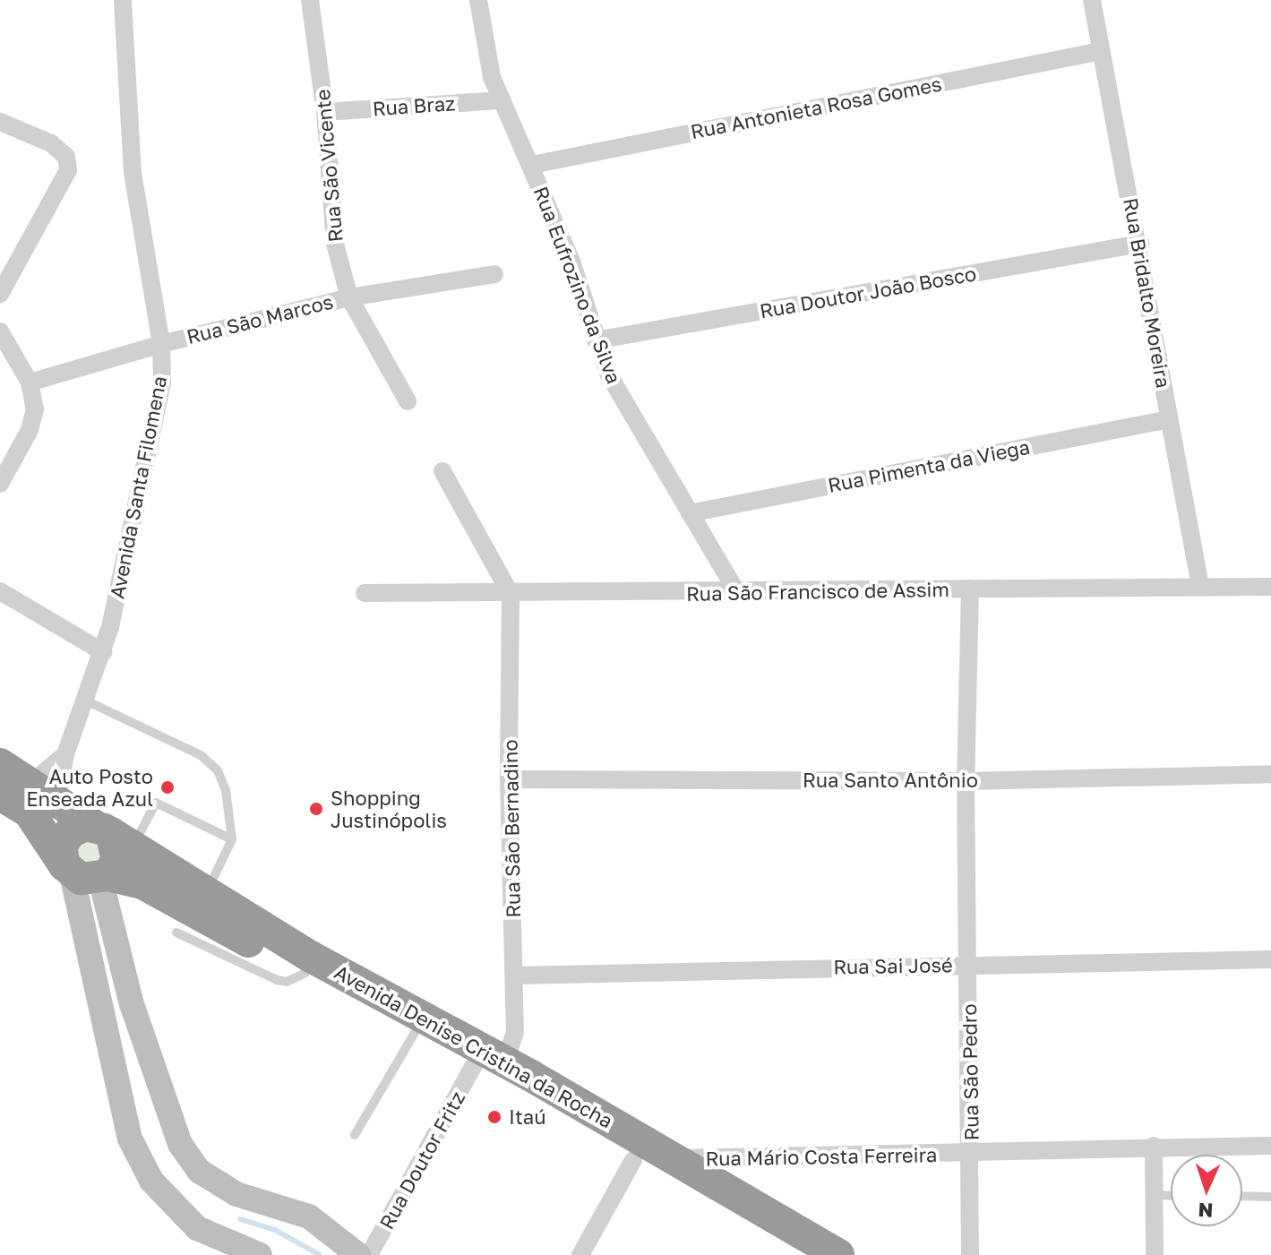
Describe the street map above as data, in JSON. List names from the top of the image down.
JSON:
{
  "streets": {
    "highway": ["Avenida Denise Cristina da Rocha"],
    "street": [
      "Rua Braz",
      "Rua Antonieta Rosa Gomes",
      "Rua São Vicente",
      "Rua Eufrozino da Silva",
      "Rua Doutor João Bosco",
      "Rua Bridalto Moreira",
      "Rua São Marcos",
      "Rua Pimenta da Viega",
      "Avenida Santa Filomena",
      "Rua São Francisco de Assim",
      "Rua Santo Antônio",
      "Rua São Bernadino",
      "Rua Sai José",
      "Rua São Pedro",
      "Rua Mário Costa Ferreira",
      "Rua Doutor Fritz"
    ]
  },
  "crossings": [
    ["Rua Braz", "Rua São Vicente"],
    ["Rua Braz", "Rua Eufrozino da Silva"],
    ["Rua Antonieta Rosa Gomes", "Rua Eufrozino da Silva"],
    ["Rua Antonieta Rosa Gomes", "Rua Bridalto Moreira"],
    ["Rua São Vicente", "Rua São Marcos"],
    ["Rua Eufrozino da Silva", "Rua Doutor João Bosco"],
    ["Rua Eufrozino da Silva", "Rua Pimenta da Viega"],
    ["Rua Eufrozino da Silva", "Rua São Francisco de Assim"],
    ["Rua Doutor João Bosco", "Rua Bridalto Moreira"],
    ["Rua Bridalto Moreira", "Rua Pimenta da Viega"],
    ["Rua Bridalto Moreira", "Rua São Francisco de Assim"],
    ["Rua São Marcos", "Avenida Santa Filomena"],
    ["Avenida Santa Filomena", "Avenida Denise Cristina da Rocha"],
    ["Rua São Francisco de Assim", "Rua São Bernadino"],
    ["Rua São Francisco de Assim", "Rua São Pedro"],
    ["Rua Santo Antônio", "Rua São Bernadino"],
    ["Rua Santo Antônio", "Rua São Pedro"],
    ["Rua São Bernadino", "Rua Sai José"],
    ["Rua São Bernadino", "Avenida Denise Cristina da Rocha"],
    ["Rua Sai José", "Rua São Pedro"],
    ["Avenida Denise Cristina da Rocha", "Rua Mário Costa Ferreira"],
    ["Avenida Denise Cristina da Rocha", "Rua Doutor Fritz"],
    ["Rua São Pedro", "Rua Mário Costa Ferreira"]
  ],
  "places": ["Auto Posto Enseada Azul", "Shopping Justinópolis", "Itaú"],
  "north": "bottom"
}
